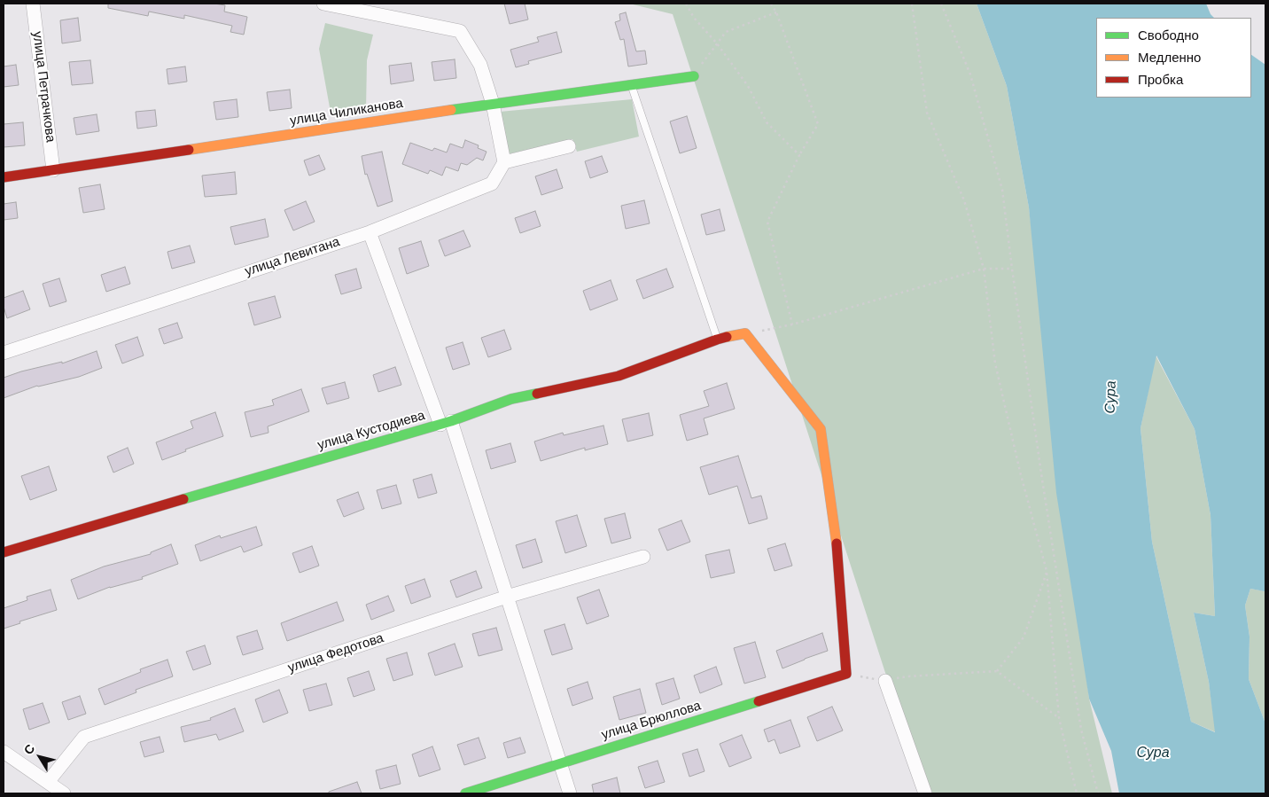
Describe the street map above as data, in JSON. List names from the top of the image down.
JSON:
{
  "streets": {
    "street": [
      "улица Петрачкова",
      "улица Чиликанова",
      "улица Левитана",
      "улица Кустодиева",
      "улица Федотова",
      "улица Брюллова"
    ]
  },
  "crossings": [
    ["улица Петрачкова", "улица Чиликанова"]
  ],
  "water": ["Сура"],
  "legend": ["Свободно", "Медленно", "Пробка"],
  "north": "top left"
}
